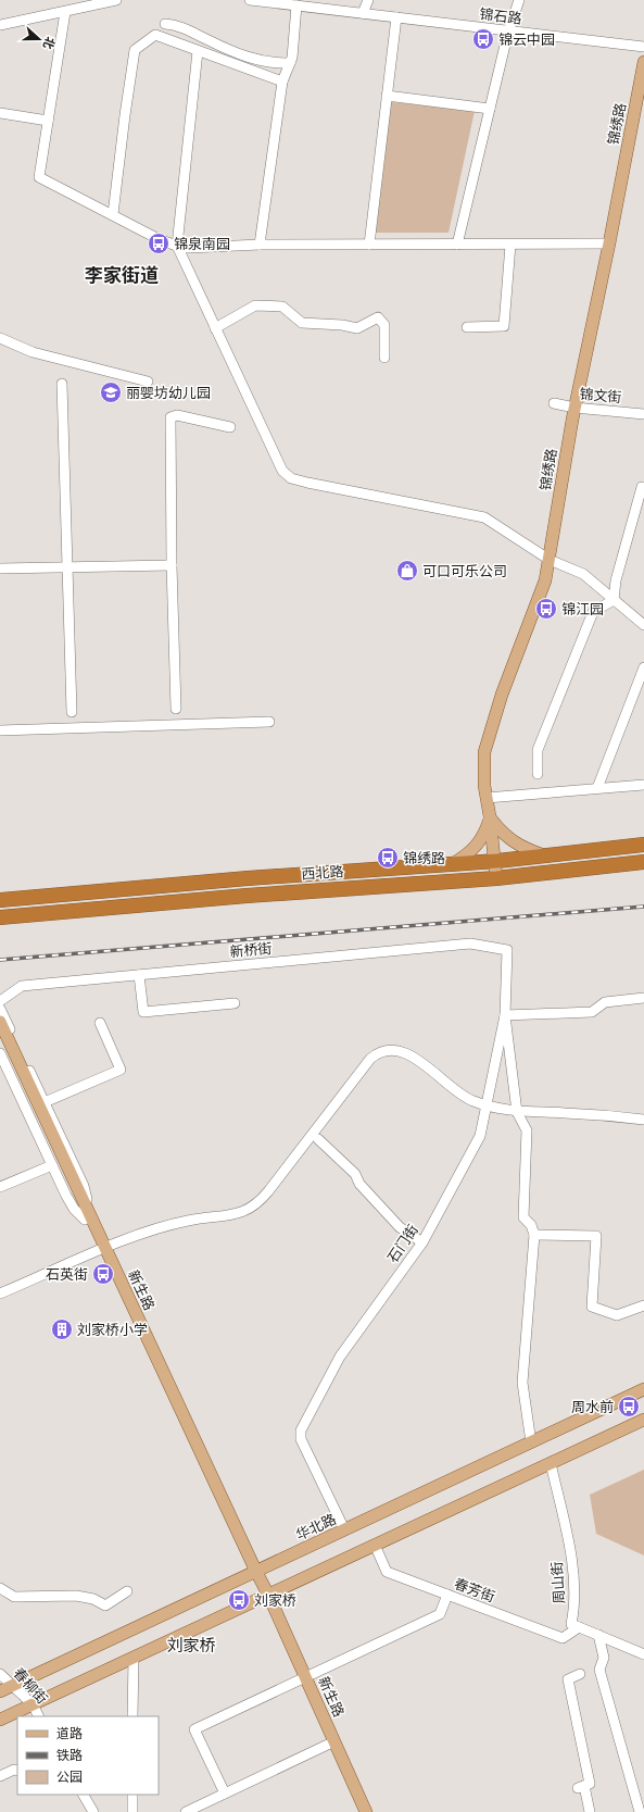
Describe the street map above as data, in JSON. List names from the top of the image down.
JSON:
{
  "streets": {
    "highway": ["西北路"],
    "main road": ["锦绣路", "新生路", "华北路"],
    "street": [
      "锦石路",
      "锦文街",
      "新桥街",
      "石门街",
      "周山街",
      "春芳街",
      "春柳街"
    ]
  },
  "crossings": [
    ["锦绣路", "锦文街"],
    ["锦绣路", "西北路"],
    ["新桥街", "石门街"],
    ["石门街", "华北路"],
    ["新生路", "华北路"],
    ["华北路", "春柳街"],
    ["周山街", "春芳街"]
  ],
  "districts": ["李家街道", "刘家桥"],
  "places": {
    "bus stop": [
      "锦云中园",
      "锦泉南园",
      "锦江园",
      "锦绣路",
      "石英街",
      "周水前",
      "刘家桥"
    ],
    "school or university": ["丽婴坊幼儿园"],
    "shop": ["可口可乐公司"],
    "building": ["刘家桥小学"]
  },
  "legend": ["道路", "铁路", "公园"],
  "north": "right"
}
